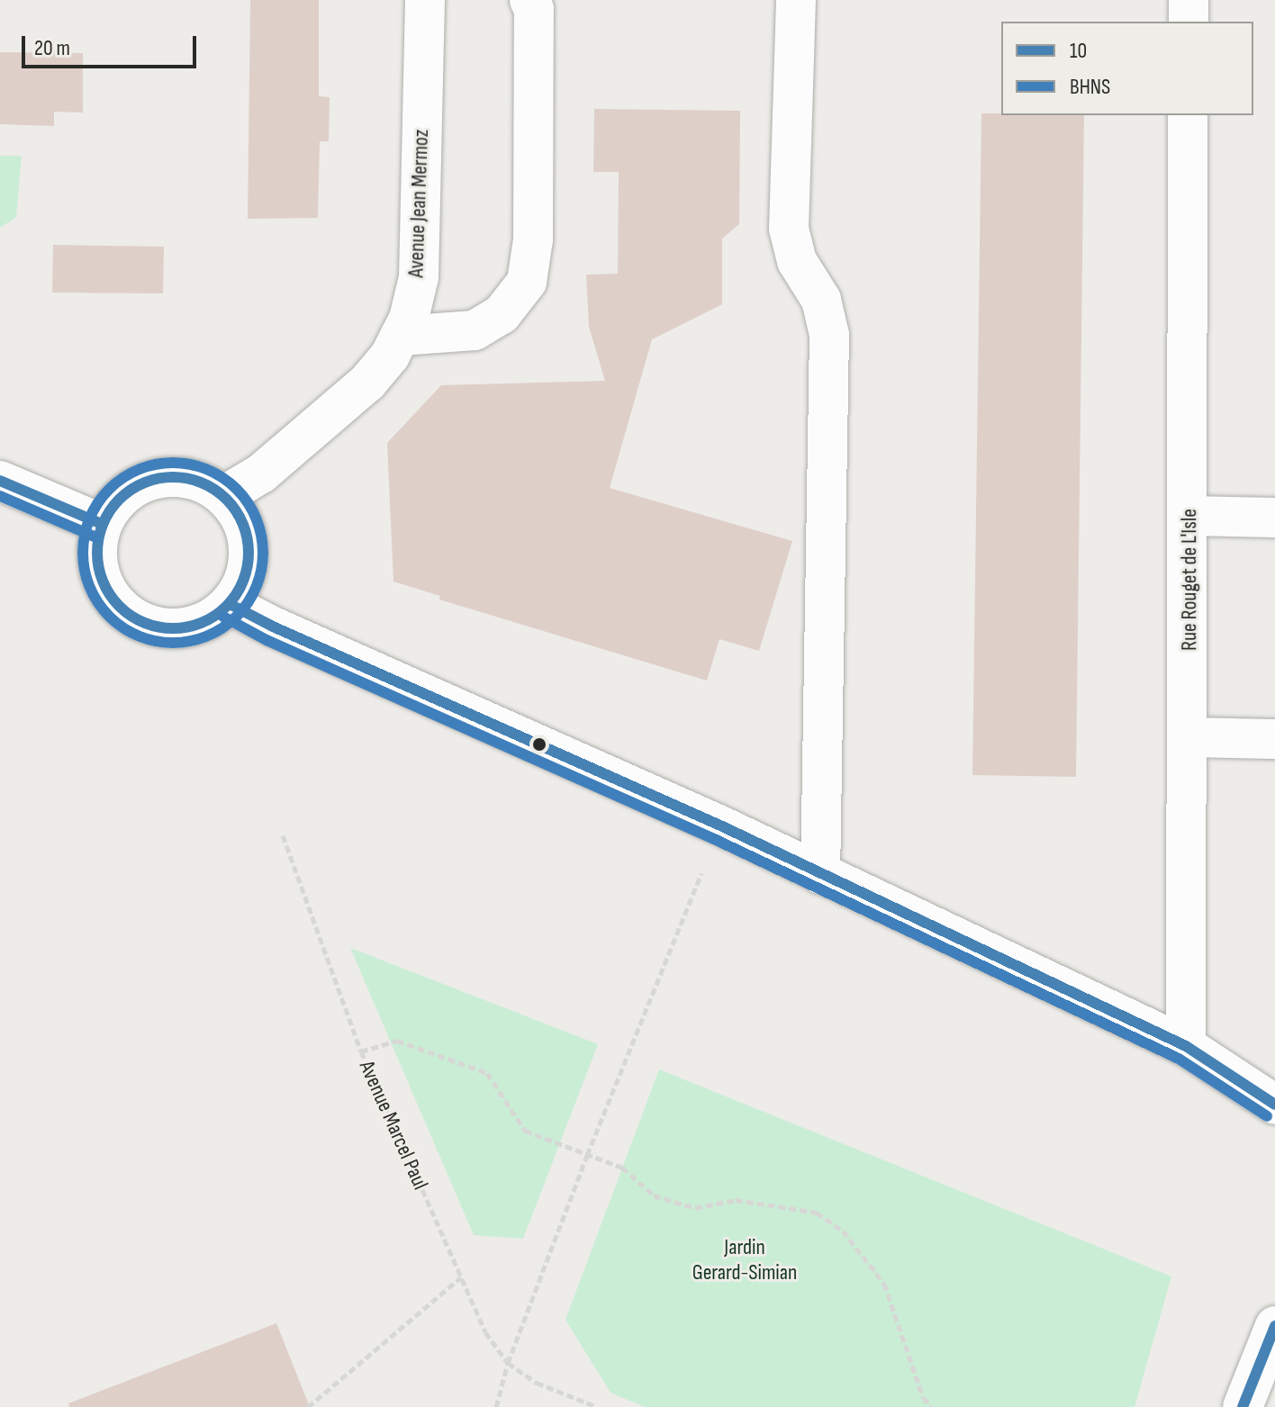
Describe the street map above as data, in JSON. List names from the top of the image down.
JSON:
{
  "streets": {
    "street": ["Avenue Jean Mermoz", "Rue Rouget de L'Isle"],
    "path": ["Avenue Marcel Paul"]
  },
  "parks": ["Jardin Gerard-Simian"],
  "lines": ["transit line BHNS", "transit line 10"],
  "legend": ["10", "BHNS"],
  "scale_bar": "20 m"
}
